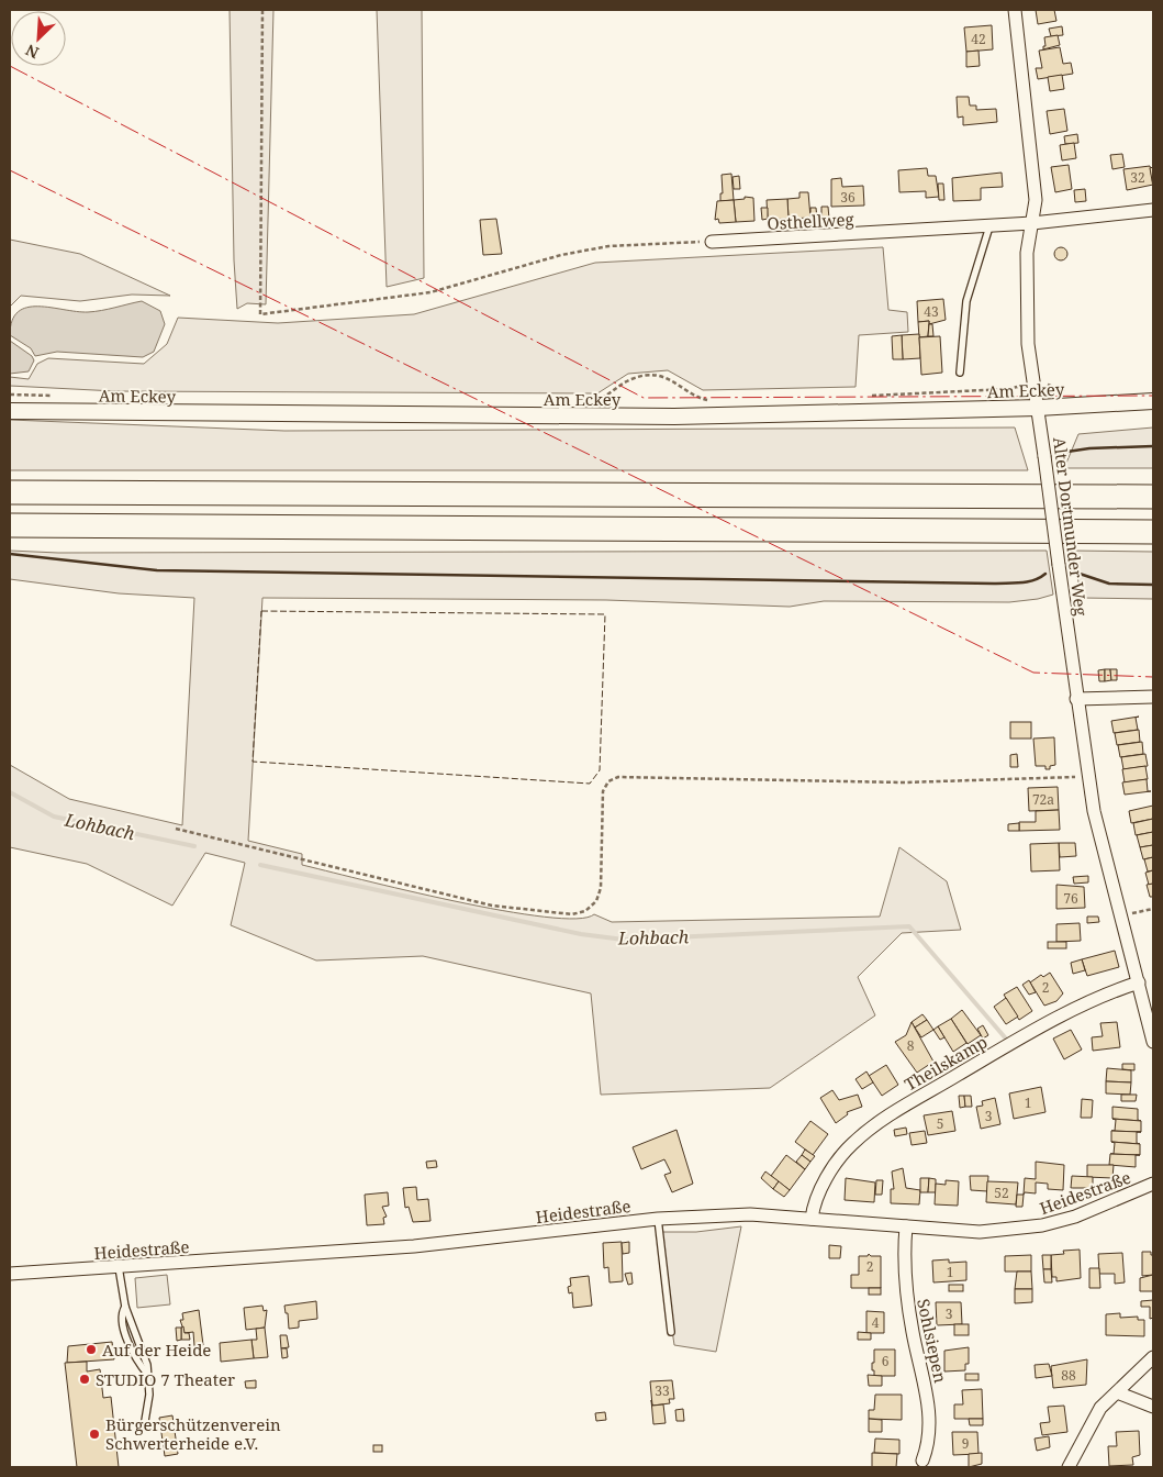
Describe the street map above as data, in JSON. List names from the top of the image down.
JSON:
{
  "streets": {
    "street": [
      "Osthellweg",
      "Am Eckey",
      "Alter Dortmunder Weg",
      "Theilskamp",
      "Heidestraße",
      "Sohlsiepen"
    ]
  },
  "crossings": [
    ["Osthellweg", "Alter Dortmunder Weg"],
    ["Am Eckey", "Alter Dortmunder Weg"],
    ["Alter Dortmunder Weg", "Theilskamp"],
    ["Theilskamp", "Heidestraße"],
    ["Heidestraße", "Sohlsiepen"]
  ],
  "water": ["Lohbach"],
  "places": ["Auf der Heide", "STUDIO 7 Theater", "Bürgerschützenverein Schwerterheide e.V."],
  "house_numbers": [
    "42",
    "32",
    "36",
    "43",
    "72a",
    "76",
    "2",
    "8",
    "1",
    "3",
    "5",
    "52",
    "2",
    "1",
    "3",
    "4",
    "6",
    "88",
    "33",
    "9"
  ],
  "north": "bottom left"
}
